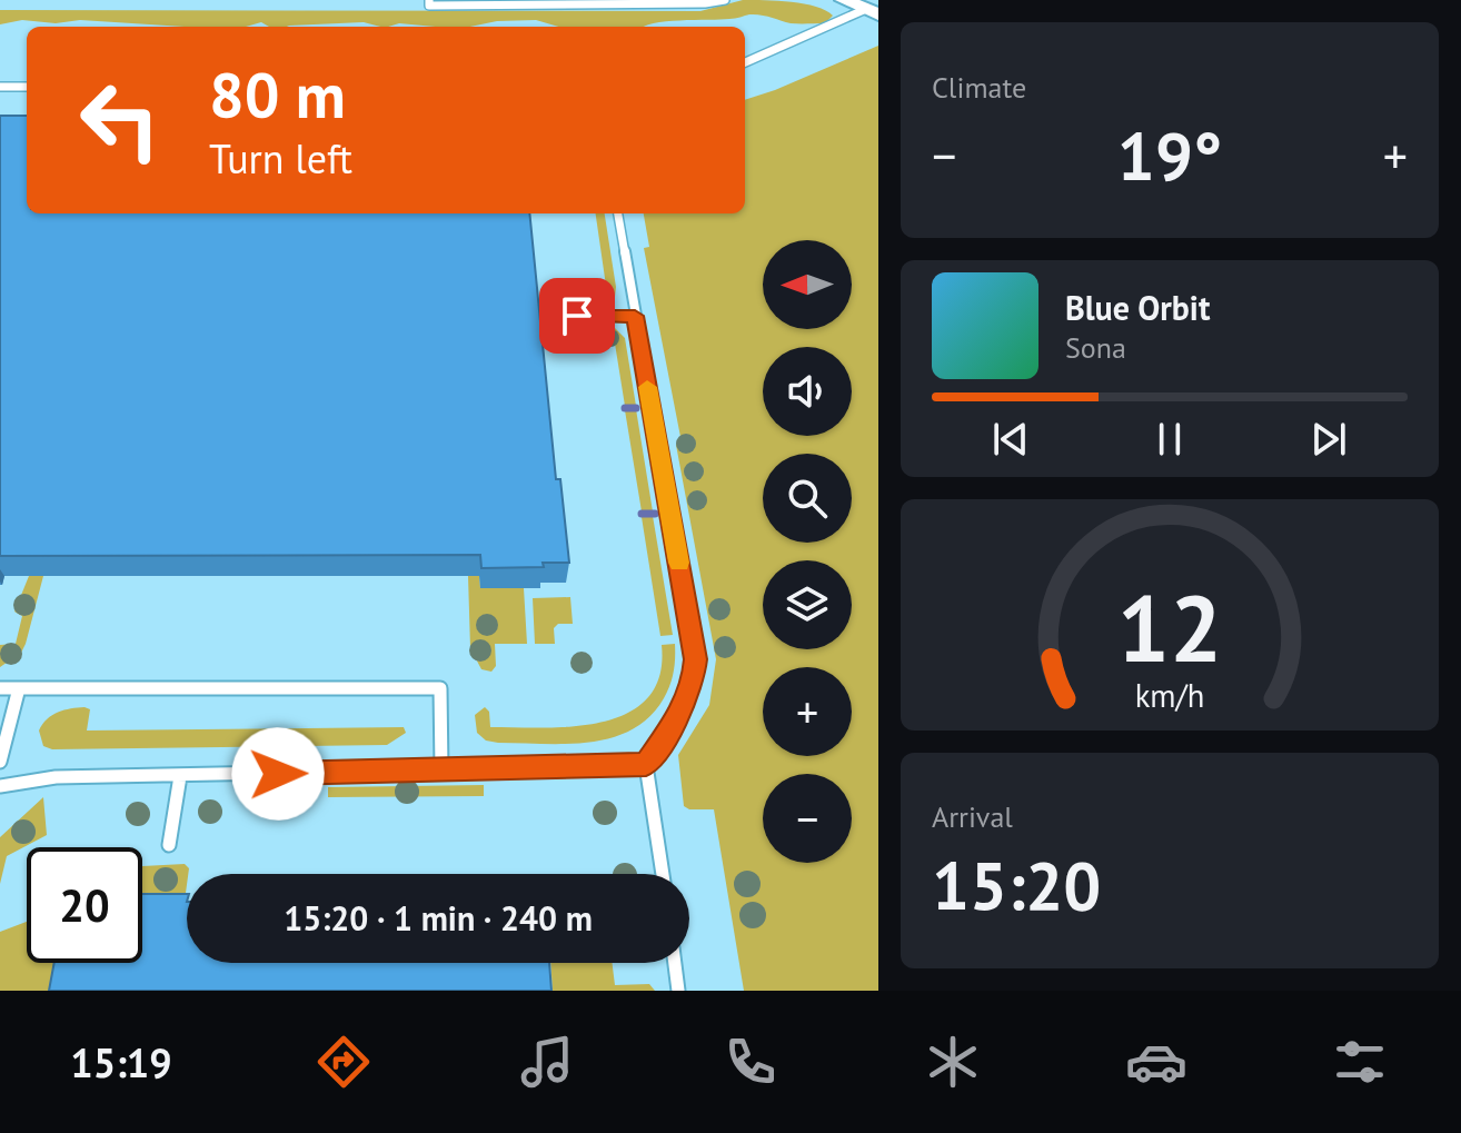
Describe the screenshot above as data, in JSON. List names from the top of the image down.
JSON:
{
  "north": "left",
  "page": {
    "tile": [
      "Climate",
      ["Arrival", "15:20"]
    ],
    "turn": ["80 m", "Turn left"],
    "heat": ["−", "19°", "+"],
    "map_buttons": ["+", "−"],
    "song": ["Blue Orbit", "Sona"],
    "limit": "20",
    "trip": "15:20 · 1 min · 240 m",
    "tabs": "15:19",
    "gauge": ["12", "km/h"]
  }
}
